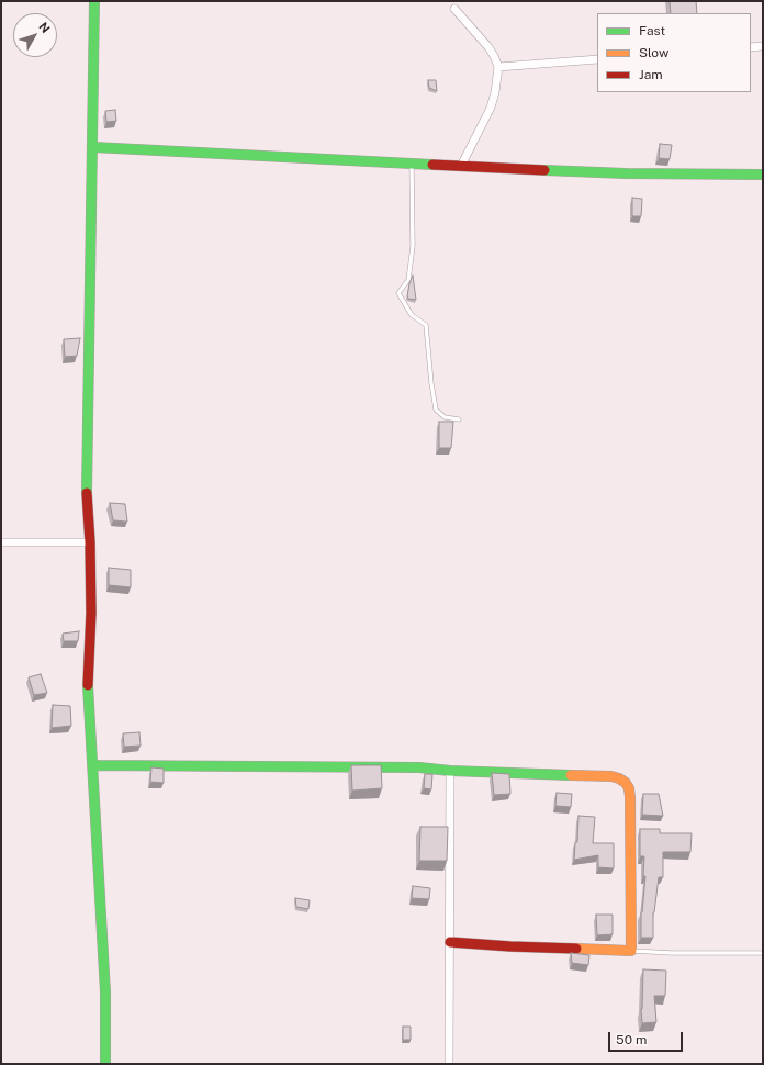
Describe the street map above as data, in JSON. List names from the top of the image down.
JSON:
{
  "legend": ["Fast", "Slow", "Jam"],
  "scale_bar": "50 m",
  "north": "top right"
}
